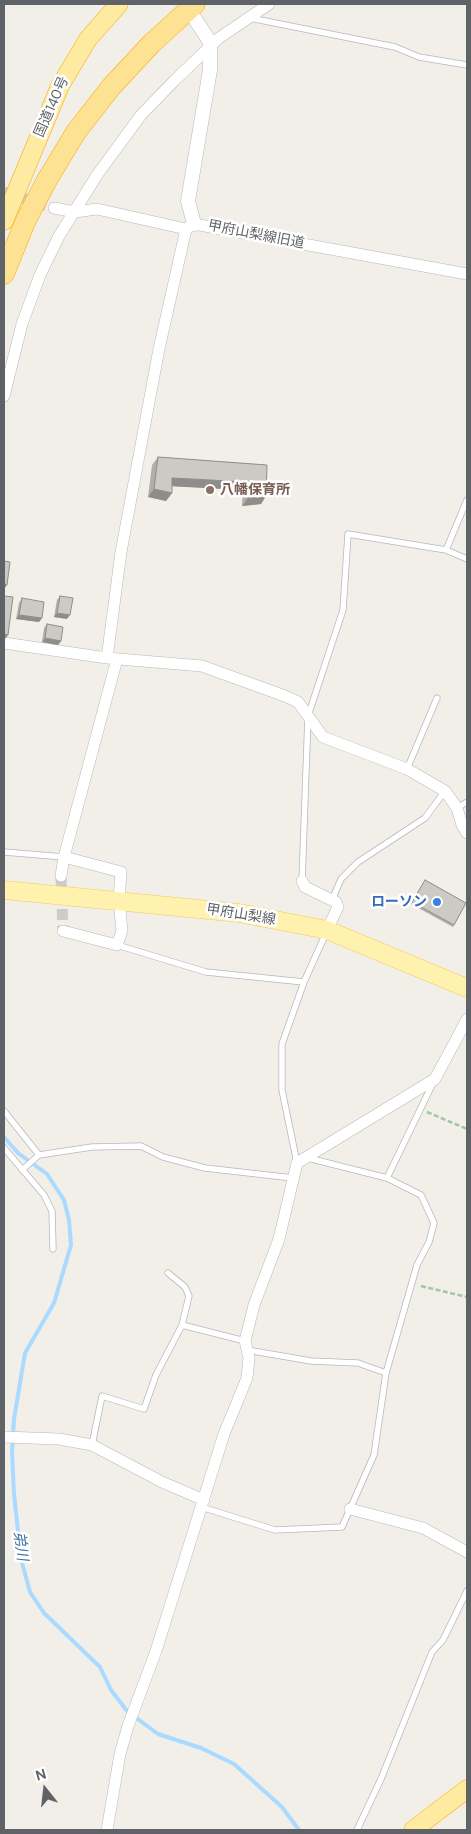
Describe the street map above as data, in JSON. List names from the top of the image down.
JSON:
{
  "streets": {
    "highway": ["国道140号"],
    "main road": ["甲府山梨線"],
    "street": ["甲府山梨線旧道"]
  },
  "water": ["弟川"],
  "places": ["八幡保育所", "ローソン"],
  "north": "top"
}
